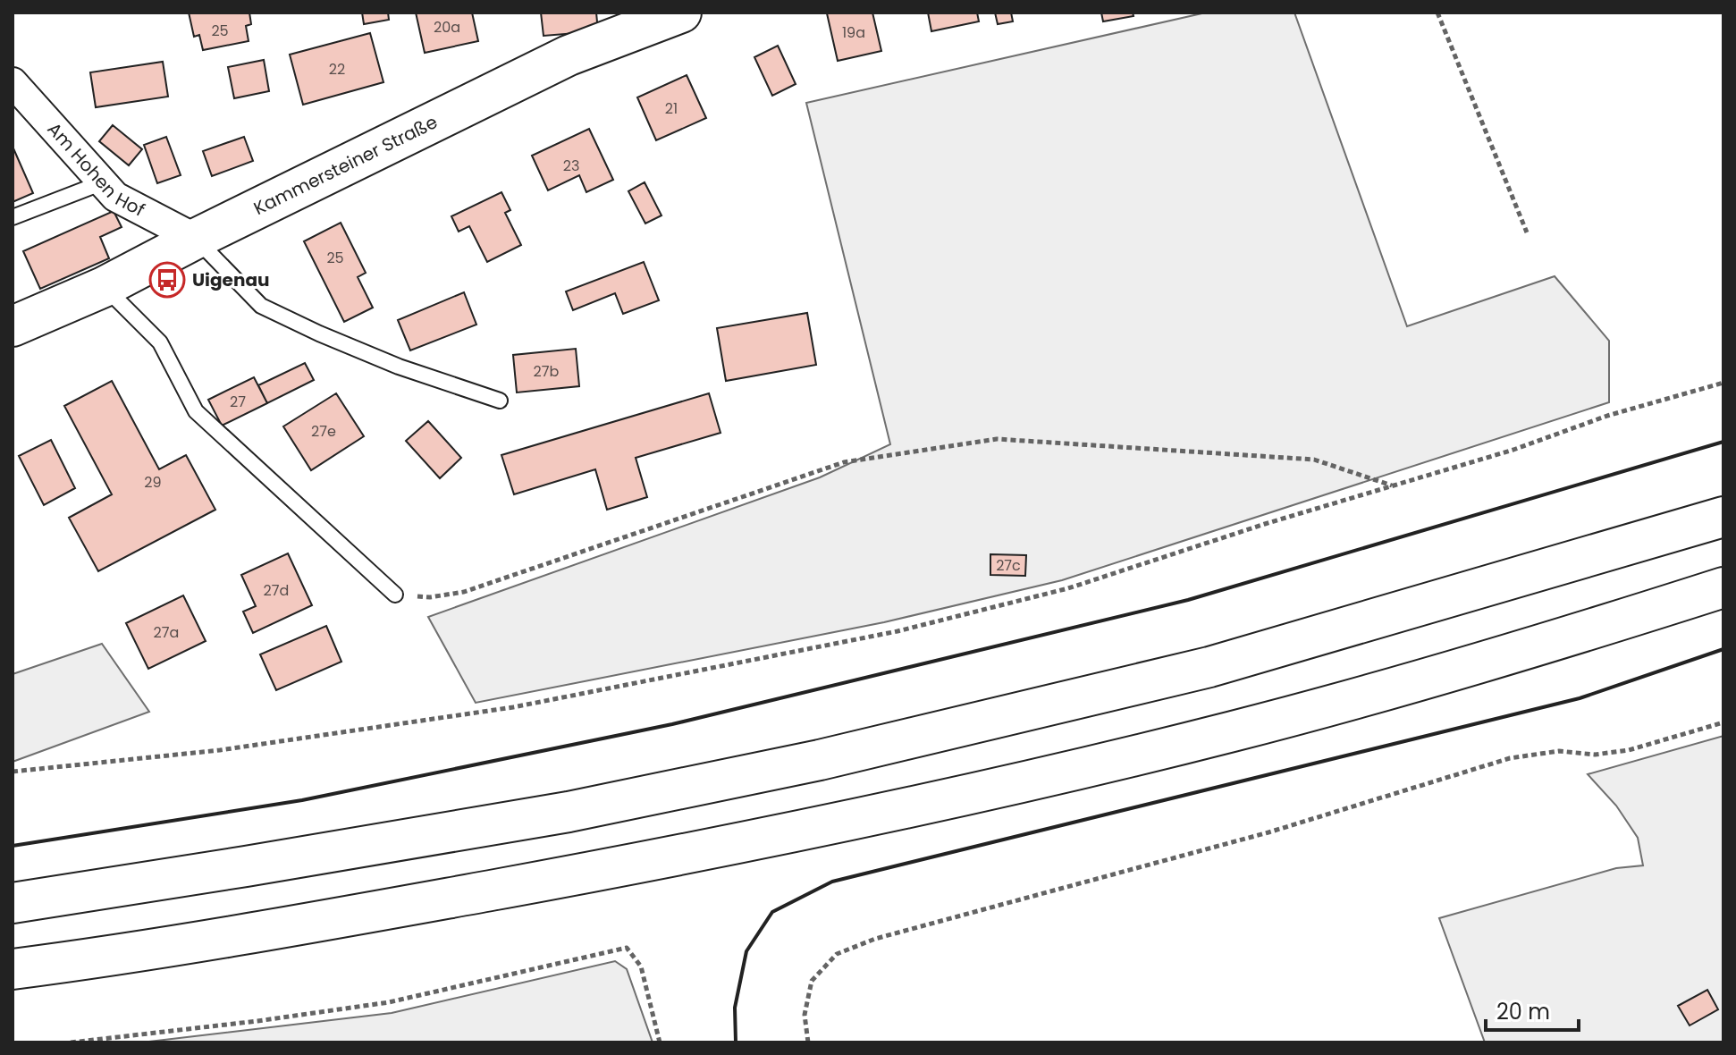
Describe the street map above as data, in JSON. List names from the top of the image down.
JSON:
{
  "streets": {
    "main road": ["Kammersteiner Straße"],
    "street": ["Am Hohen Hof"]
  },
  "crossings": [
    ["Kammersteiner Straße", "Am Hohen Hof"]
  ],
  "places": {
    "bus stop": ["Uigenau"]
  },
  "house_numbers": [
    "20a",
    "25",
    "19a",
    "22",
    "21",
    "23",
    "25",
    "27b",
    "27",
    "27e",
    "29",
    "27c",
    "27d",
    "27a"
  ],
  "scale_bar": "20 m"
}
